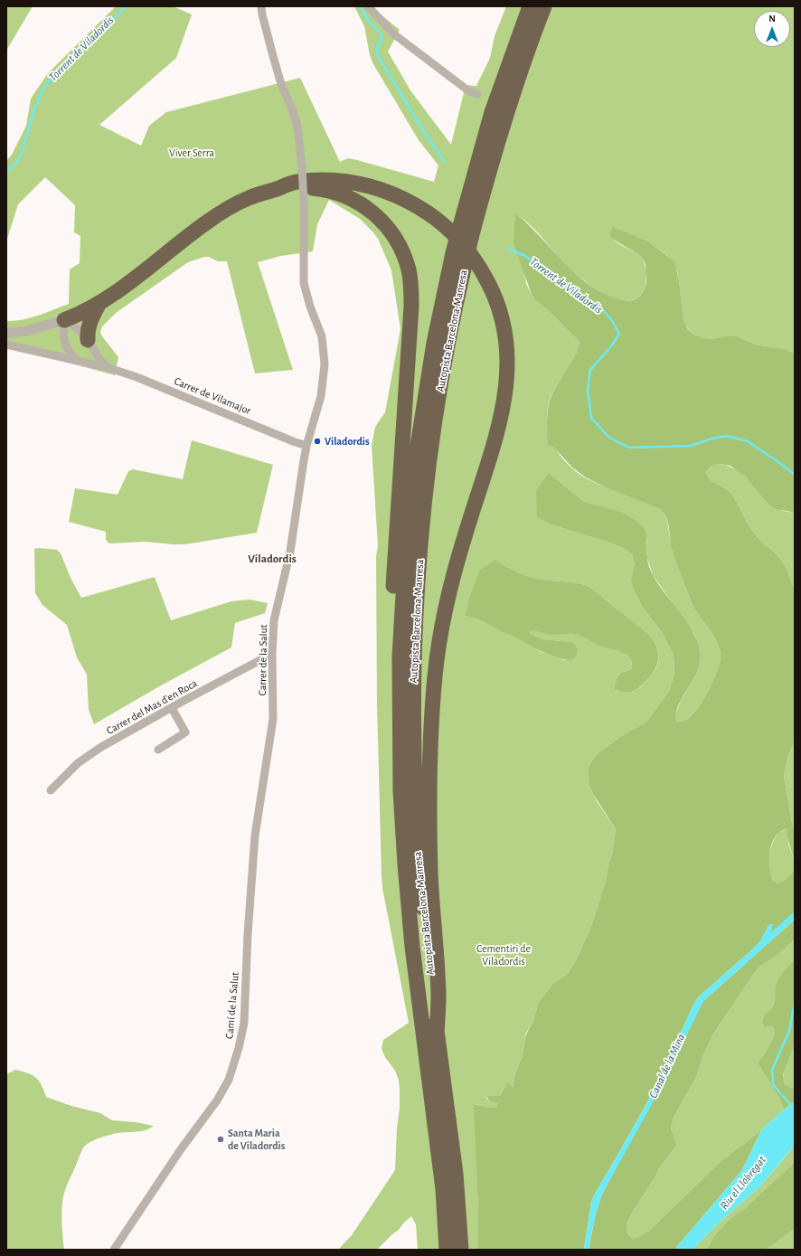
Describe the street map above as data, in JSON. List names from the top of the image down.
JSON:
{
  "streets": {
    "highway": ["Autopista Barcelona-Manresa"],
    "street": [
      "Carrer de Vilamajor",
      "Carrer de la Salut",
      "Carrer del Mas d'en Roca",
      "Camí de la Salut"
    ]
  },
  "crossings": [
    ["Carrer de Vilamajor", "Carrer de la Salut"],
    ["Carrer de la Salut", "Carrer del Mas d'en Roca"],
    ["Carrer de la Salut", "Camí de la Salut"]
  ],
  "districts": ["Viladordis"],
  "water": ["Torrent de Viladordis", "Canal de la Mina", "Riu el Llobregat"],
  "parks": ["Viver Serra", "Cementiri de Viladordis"],
  "places": ["Viladordis", "Santa Maria de Viladordis"],
  "north": "top"
}
